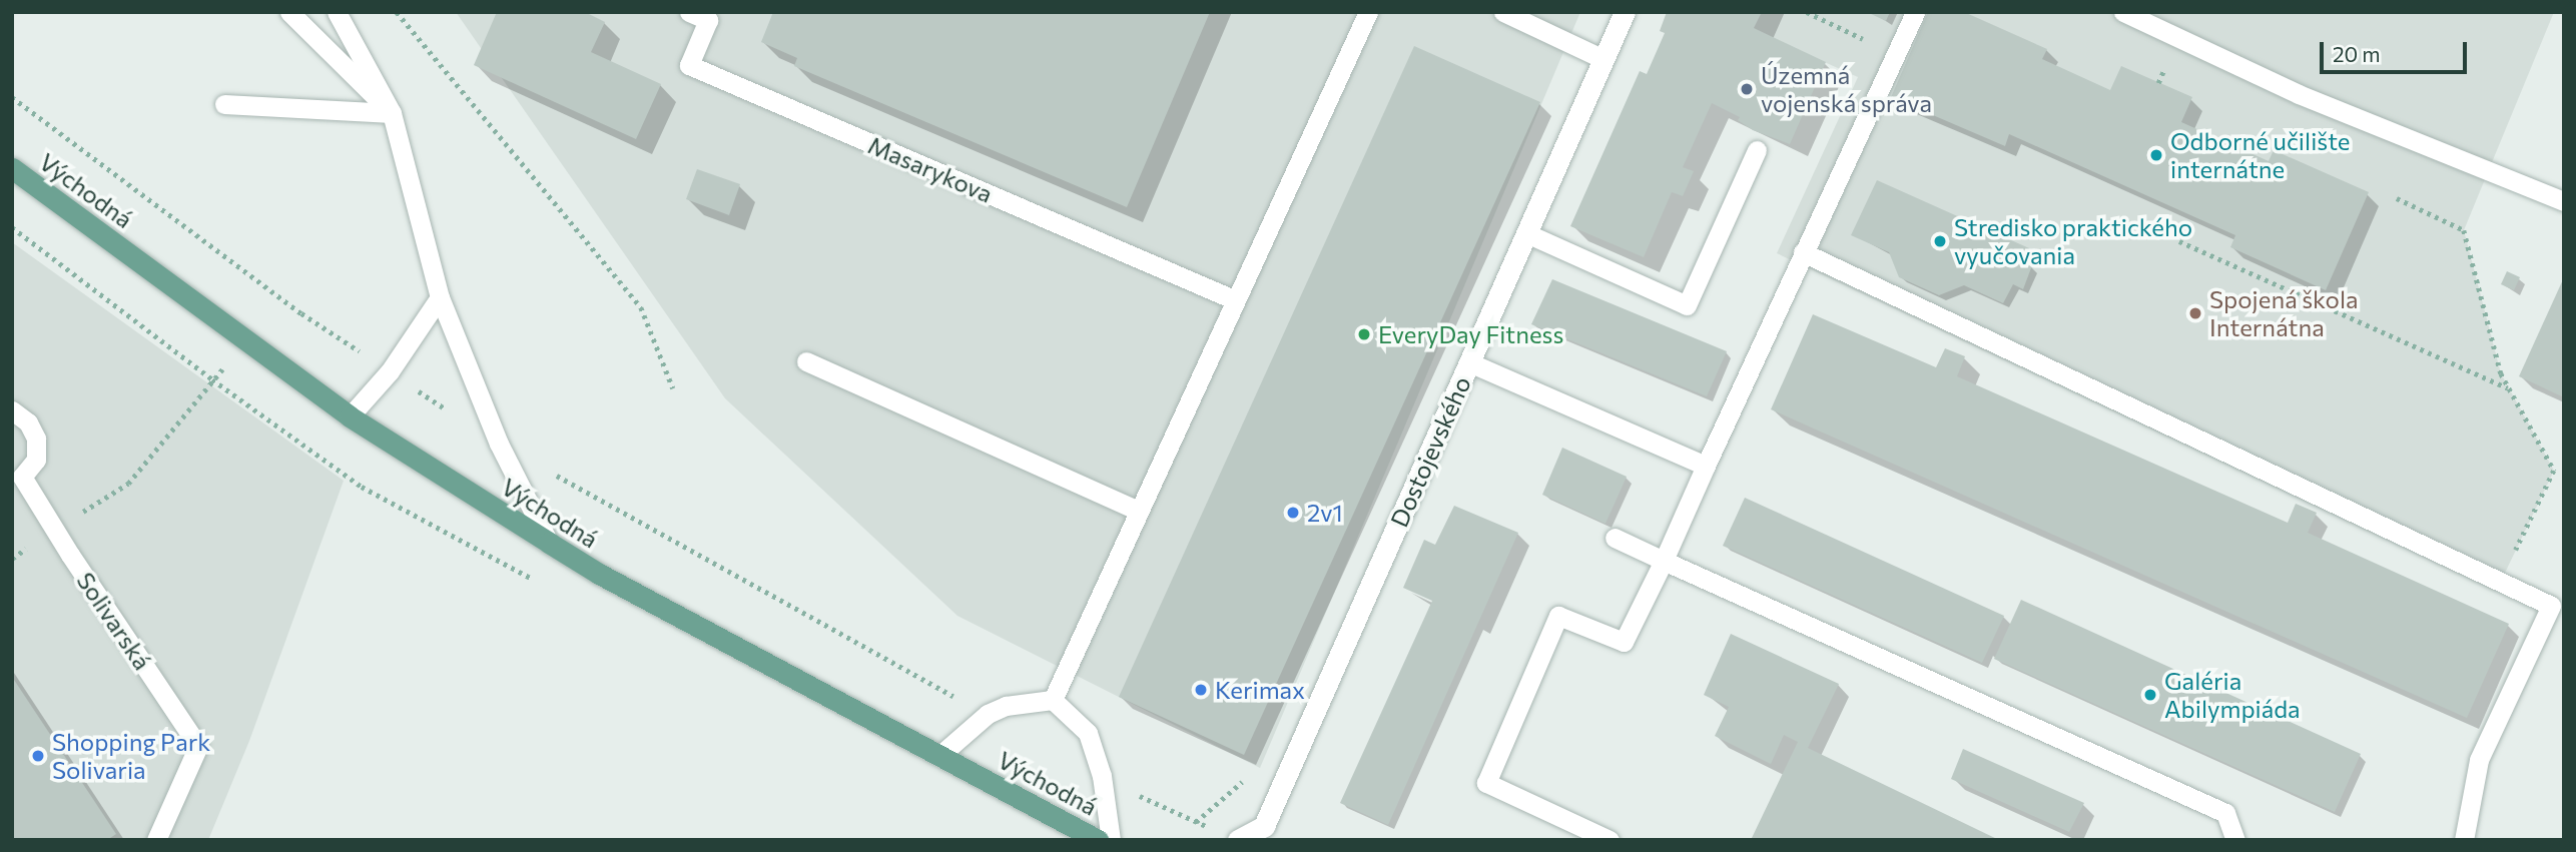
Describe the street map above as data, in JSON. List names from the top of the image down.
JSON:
{
  "streets": {
    "main road": ["Východná"],
    "street": ["Dostojevského"],
    "lane": ["Masarykova", "Solivarská"]
  },
  "places": [
    "Územná vojenská správa",
    "Odborné učilište internátne",
    "Stredisko praktického vyučovania",
    "Spojená škola Internátna",
    "EveryDay Fitness",
    "2v1",
    "Kerimax",
    "Galéria Abilympiáda",
    "Shopping Park Solivaria"
  ],
  "scale_bar": "20 m"
}
